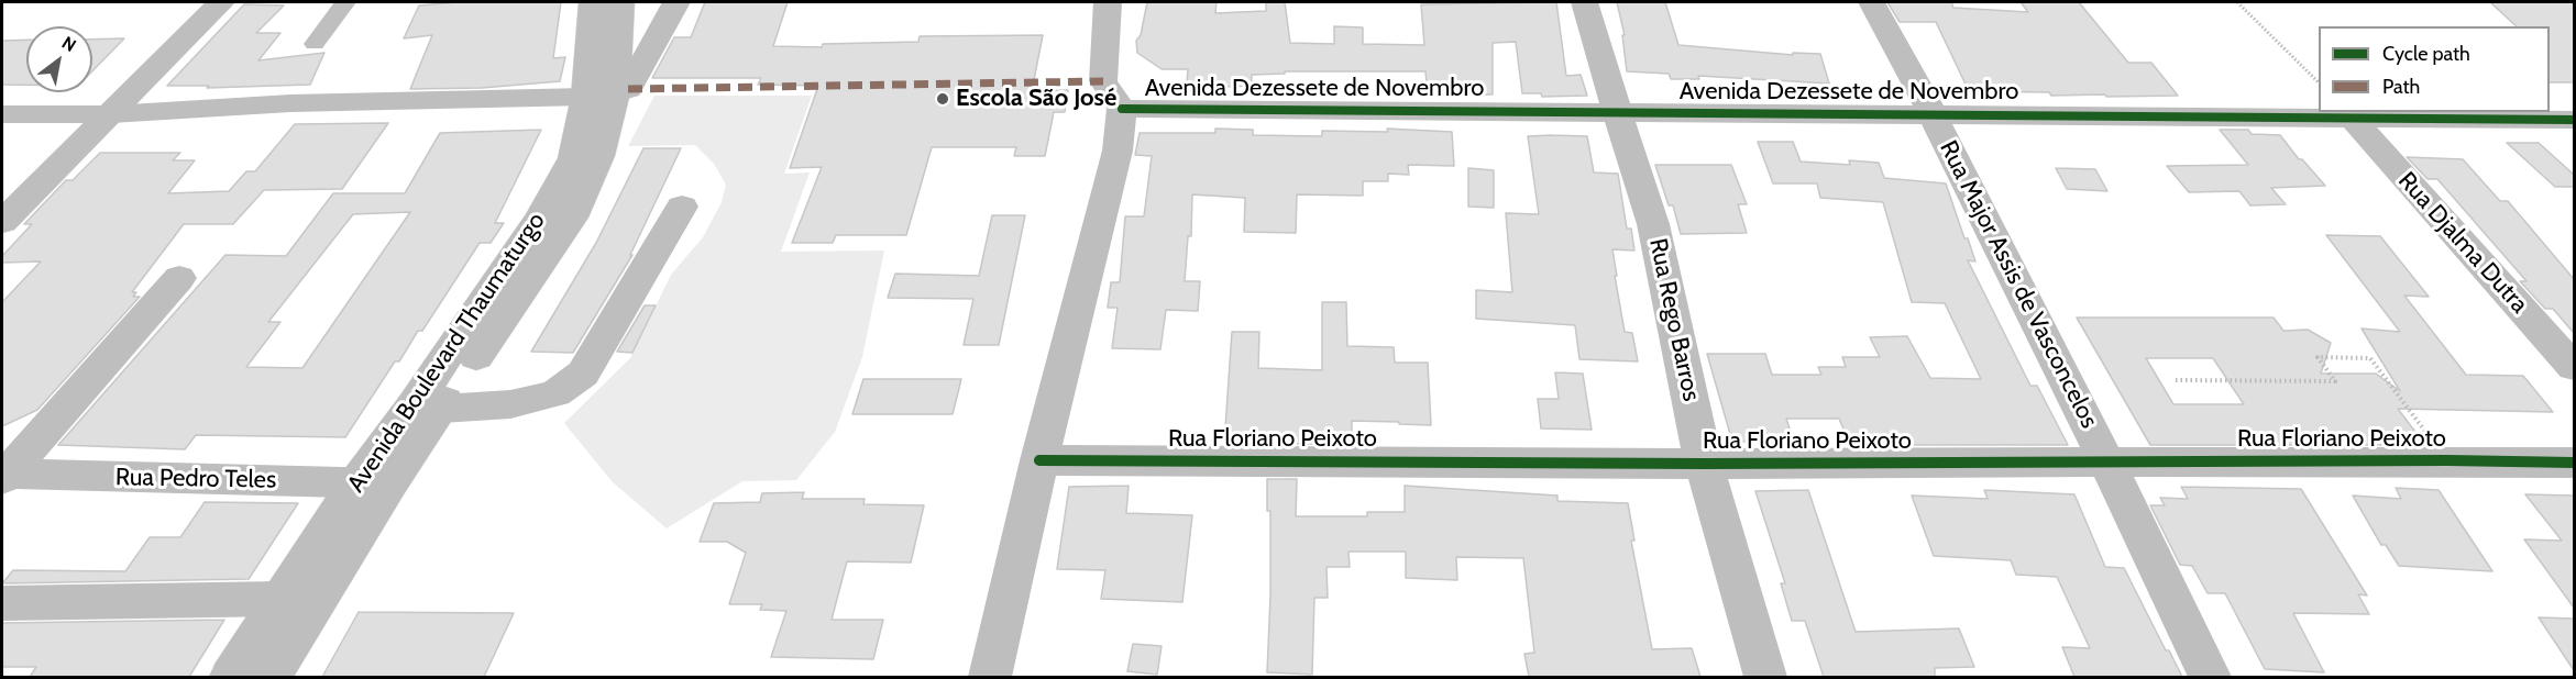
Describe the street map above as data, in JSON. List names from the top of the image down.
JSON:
{
  "streets": {
    "street": [
      "Avenida Dezessete de Novembro",
      "Rua Djalma Dutra",
      "Rua Major Assis de Vasconcelos",
      "Rua Rego Barros",
      "Avenida Boulevard Thaumaturgo",
      "Rua Floriano Peixoto",
      "Rua Pedro Teles"
    ]
  },
  "crossings": [
    ["Avenida Dezessete de Novembro", "Rua Djalma Dutra"],
    ["Avenida Dezessete de Novembro", "Rua Major Assis de Vasconcelos"],
    ["Avenida Dezessete de Novembro", "Rua Rego Barros"],
    ["Rua Major Assis de Vasconcelos", "Rua Floriano Peixoto"],
    ["Rua Rego Barros", "Rua Floriano Peixoto"],
    ["Avenida Boulevard Thaumaturgo", "Rua Pedro Teles"]
  ],
  "places": ["Escola São José"],
  "legend": ["Cycle path", "Path"],
  "north": "top right"
}
